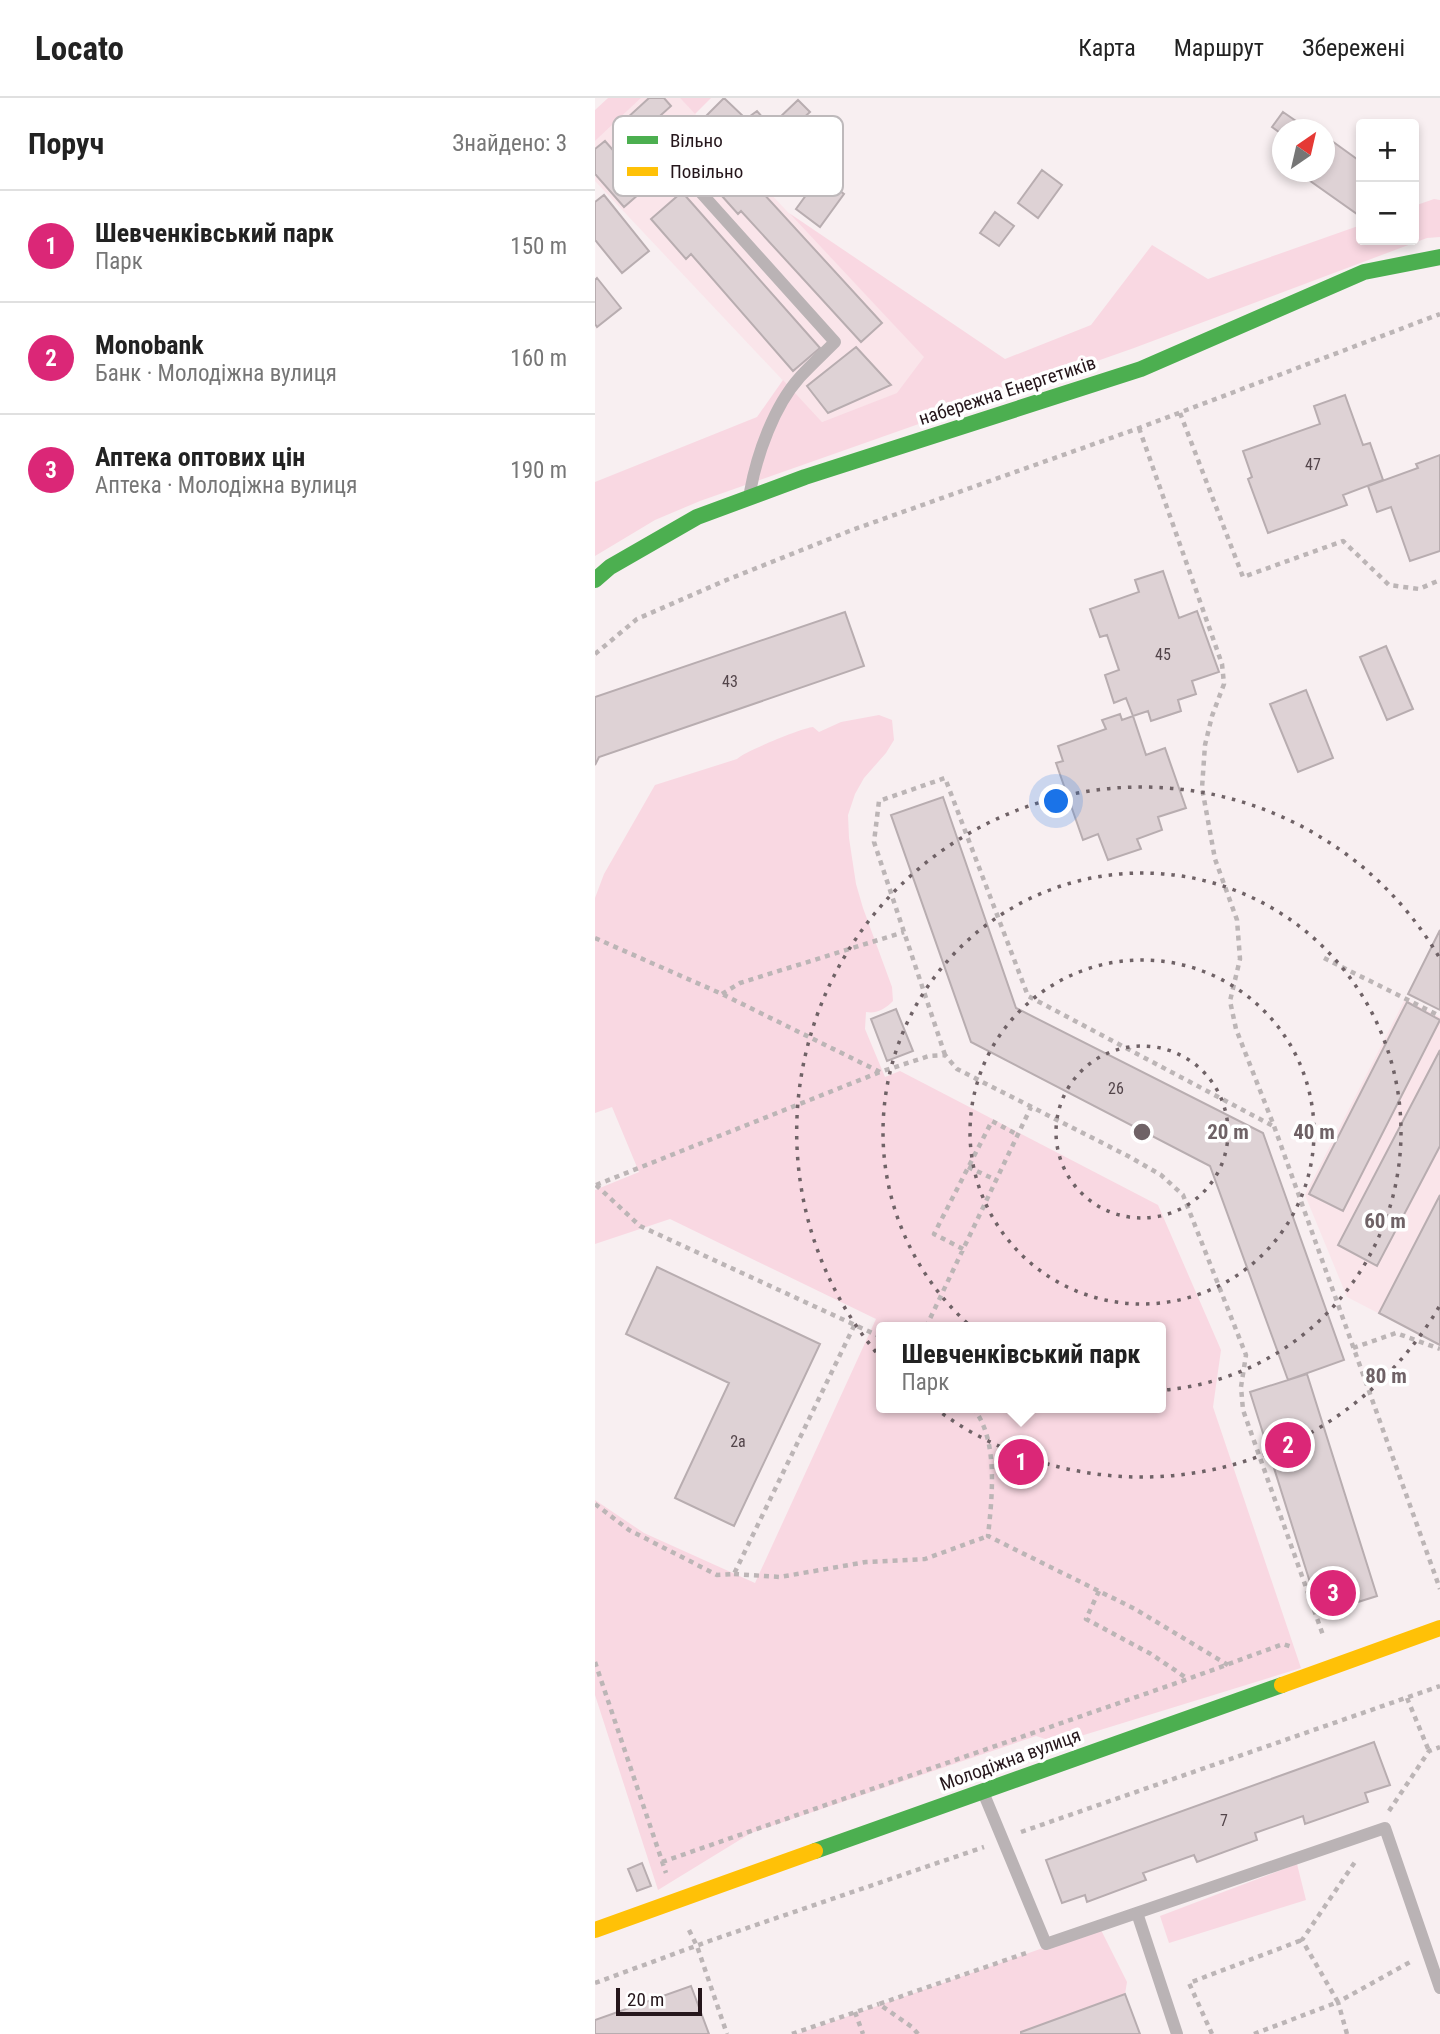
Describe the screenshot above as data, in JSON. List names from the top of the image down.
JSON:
{
  "streets": {
    "street": ["набережна Енергетиків", "Молодіжна вулиця"]
  },
  "house_numbers": [
    "47",
    "45",
    "43",
    "26",
    "2а",
    "7"
  ],
  "legend": ["Вільно", "Повільно"],
  "scale_bar": "20 m",
  "north": "top right",
  "page": {
    "header": "Locato",
    "nav": ["Карта", "Маршрут", "Збережені"],
    "heading": ["Поруч", "Знайдено: 3"],
    "map_buttons": ["+", "−"],
    "list": [
      {
        "mark": "1",
        "name": "Шевченківський парк",
        "note": "Парк",
        "value": "150 m"
      },
      {
        "mark": "2",
        "name": "Monobank",
        "note": "Банк · Молодіжна вулиця",
        "value": "160 m"
      },
      {
        "mark": "3",
        "name": "Аптека оптових цін",
        "note": "Аптека · Молодіжна вулиця",
        "value": "190 m"
      }
    ],
    "popup": ["Шевченківський парк", "Парк"],
    "pins": ["2", "1", "3"],
    "scale": "20 m"
  },
  "rings": [
    "20 m",
    "40 m",
    "60 m",
    "80 m"
  ]
}
